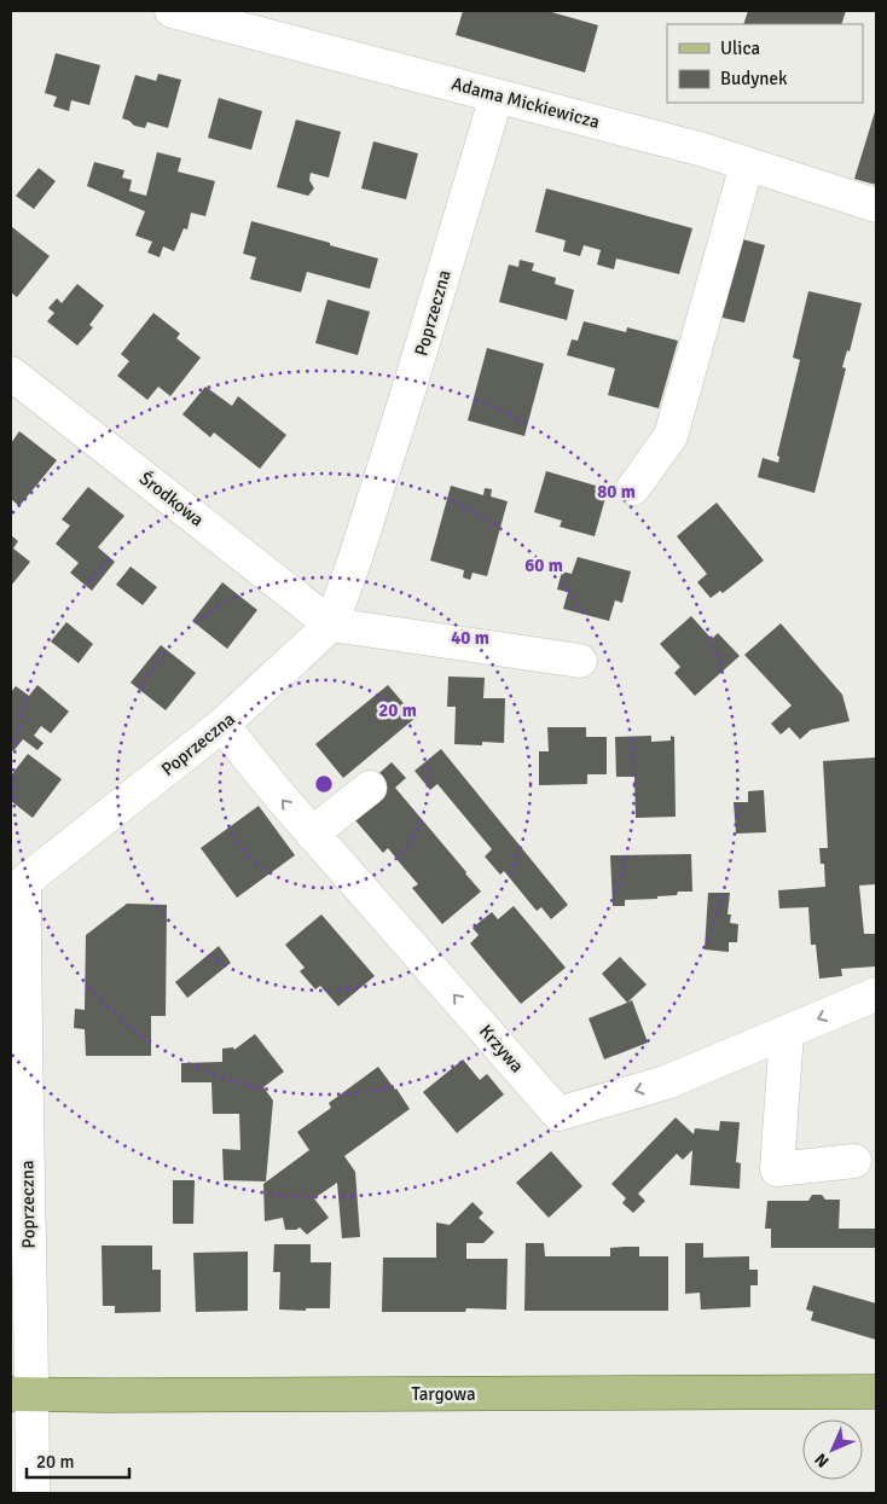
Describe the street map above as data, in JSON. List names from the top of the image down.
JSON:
{
  "streets": {
    "main road": ["Targowa"],
    "street": [
      "Adama Mickiewicza",
      "Poprzeczna",
      "Środkowa",
      "Krzywa"
    ]
  },
  "crossings": [
    ["Adama Mickiewicza", "Poprzeczna"],
    ["Poprzeczna", "Środkowa"],
    ["Poprzeczna", "Krzywa"],
    ["Poprzeczna", "Targowa"]
  ],
  "one_way": ["Krzywa"],
  "legend": ["Ulica", "Budynek"],
  "scale_bar": "20 m",
  "north": "bottom left",
  "rings": [
    "80 m",
    "60 m",
    "40 m",
    "20 m"
  ]
}
